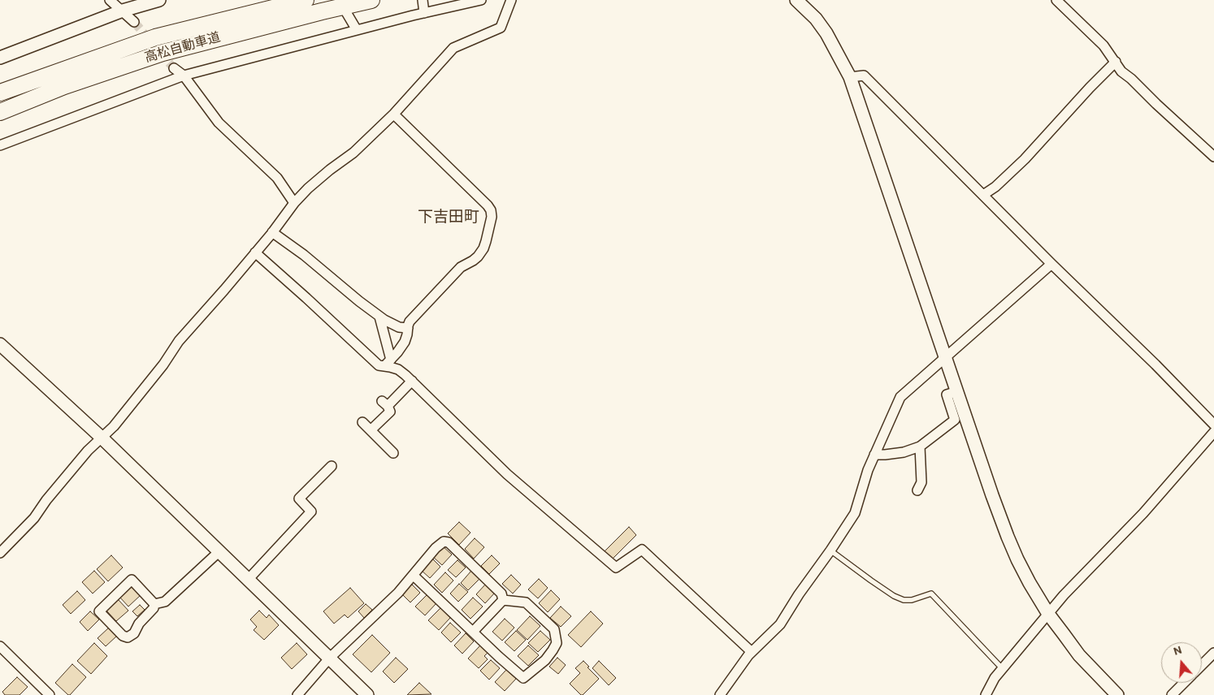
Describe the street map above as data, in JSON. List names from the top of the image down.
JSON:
{
  "streets": {
    "highway": ["高松自動車道"]
  },
  "districts": ["下吉田町"],
  "north": "top"
}
